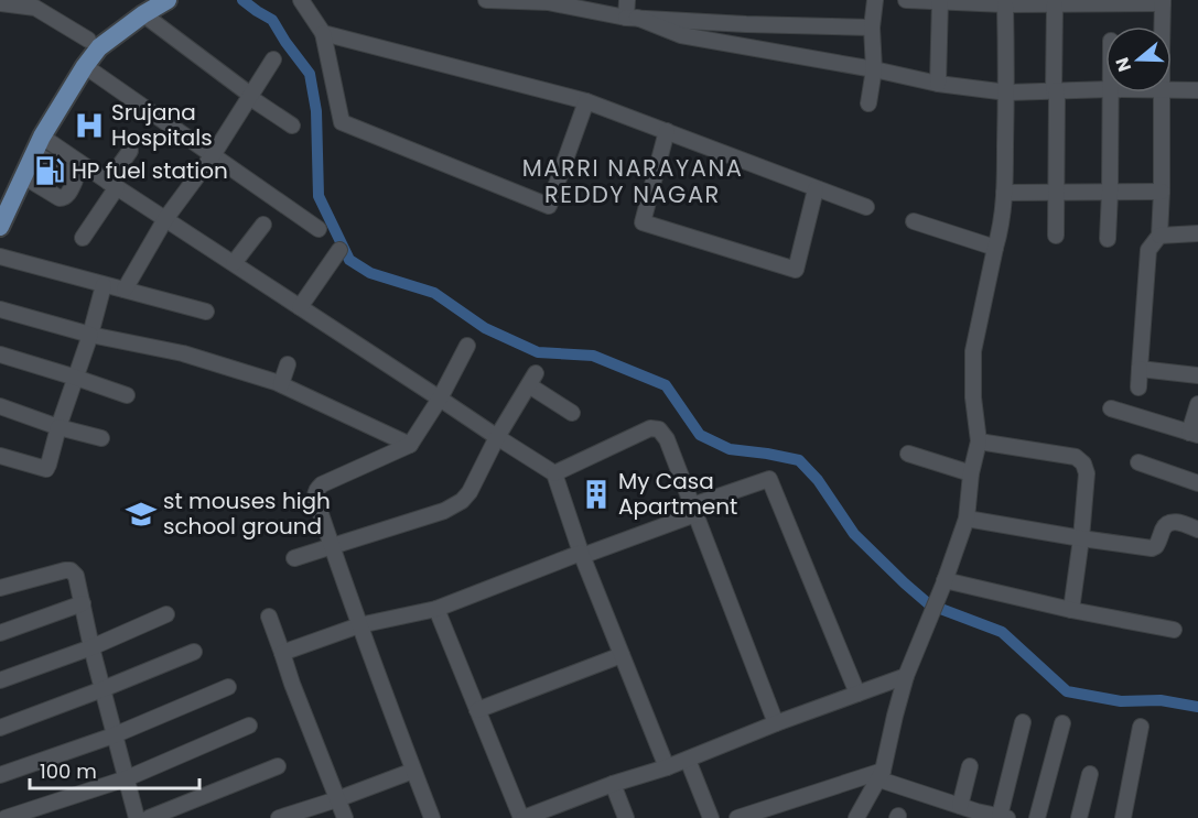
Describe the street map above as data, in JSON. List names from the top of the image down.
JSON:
{
  "districts": ["MARRI NARAYANA REDDY NAGAR"],
  "places": {
    "hospital": ["Srujana Hospitals"],
    "fuel station": ["HP fuel station"],
    "building": ["My Casa Apartment"],
    "school or university": ["st mouses high school ground"]
  },
  "scale_bar": "100 m",
  "north": "left"
}
